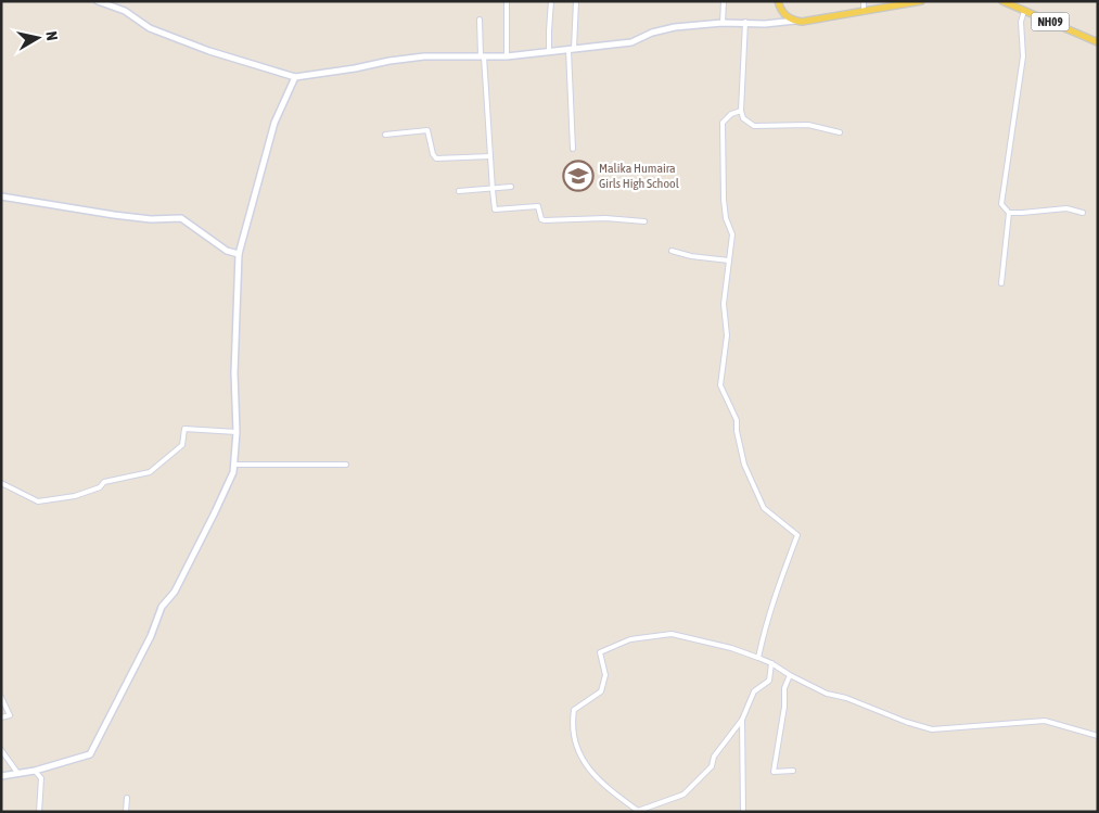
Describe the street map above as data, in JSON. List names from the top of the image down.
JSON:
{
  "streets": {
    "main road": ["NH09"]
  },
  "places": {
    "school or university": ["Malika Humaira Girls High School"]
  },
  "north": "right"
}
